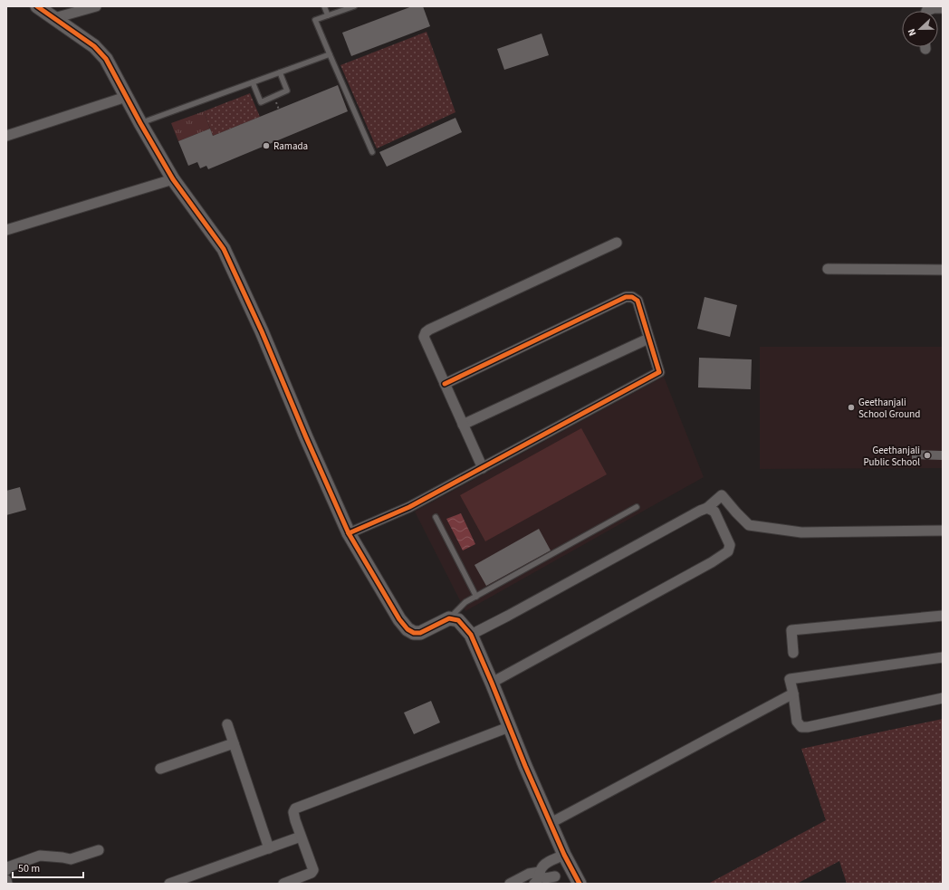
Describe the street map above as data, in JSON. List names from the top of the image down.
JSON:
{
  "places": ["Ramada", "Geethanjali School Ground", "Geethanjali Public School"],
  "scale_bar": "50 m",
  "north": "left"
}
